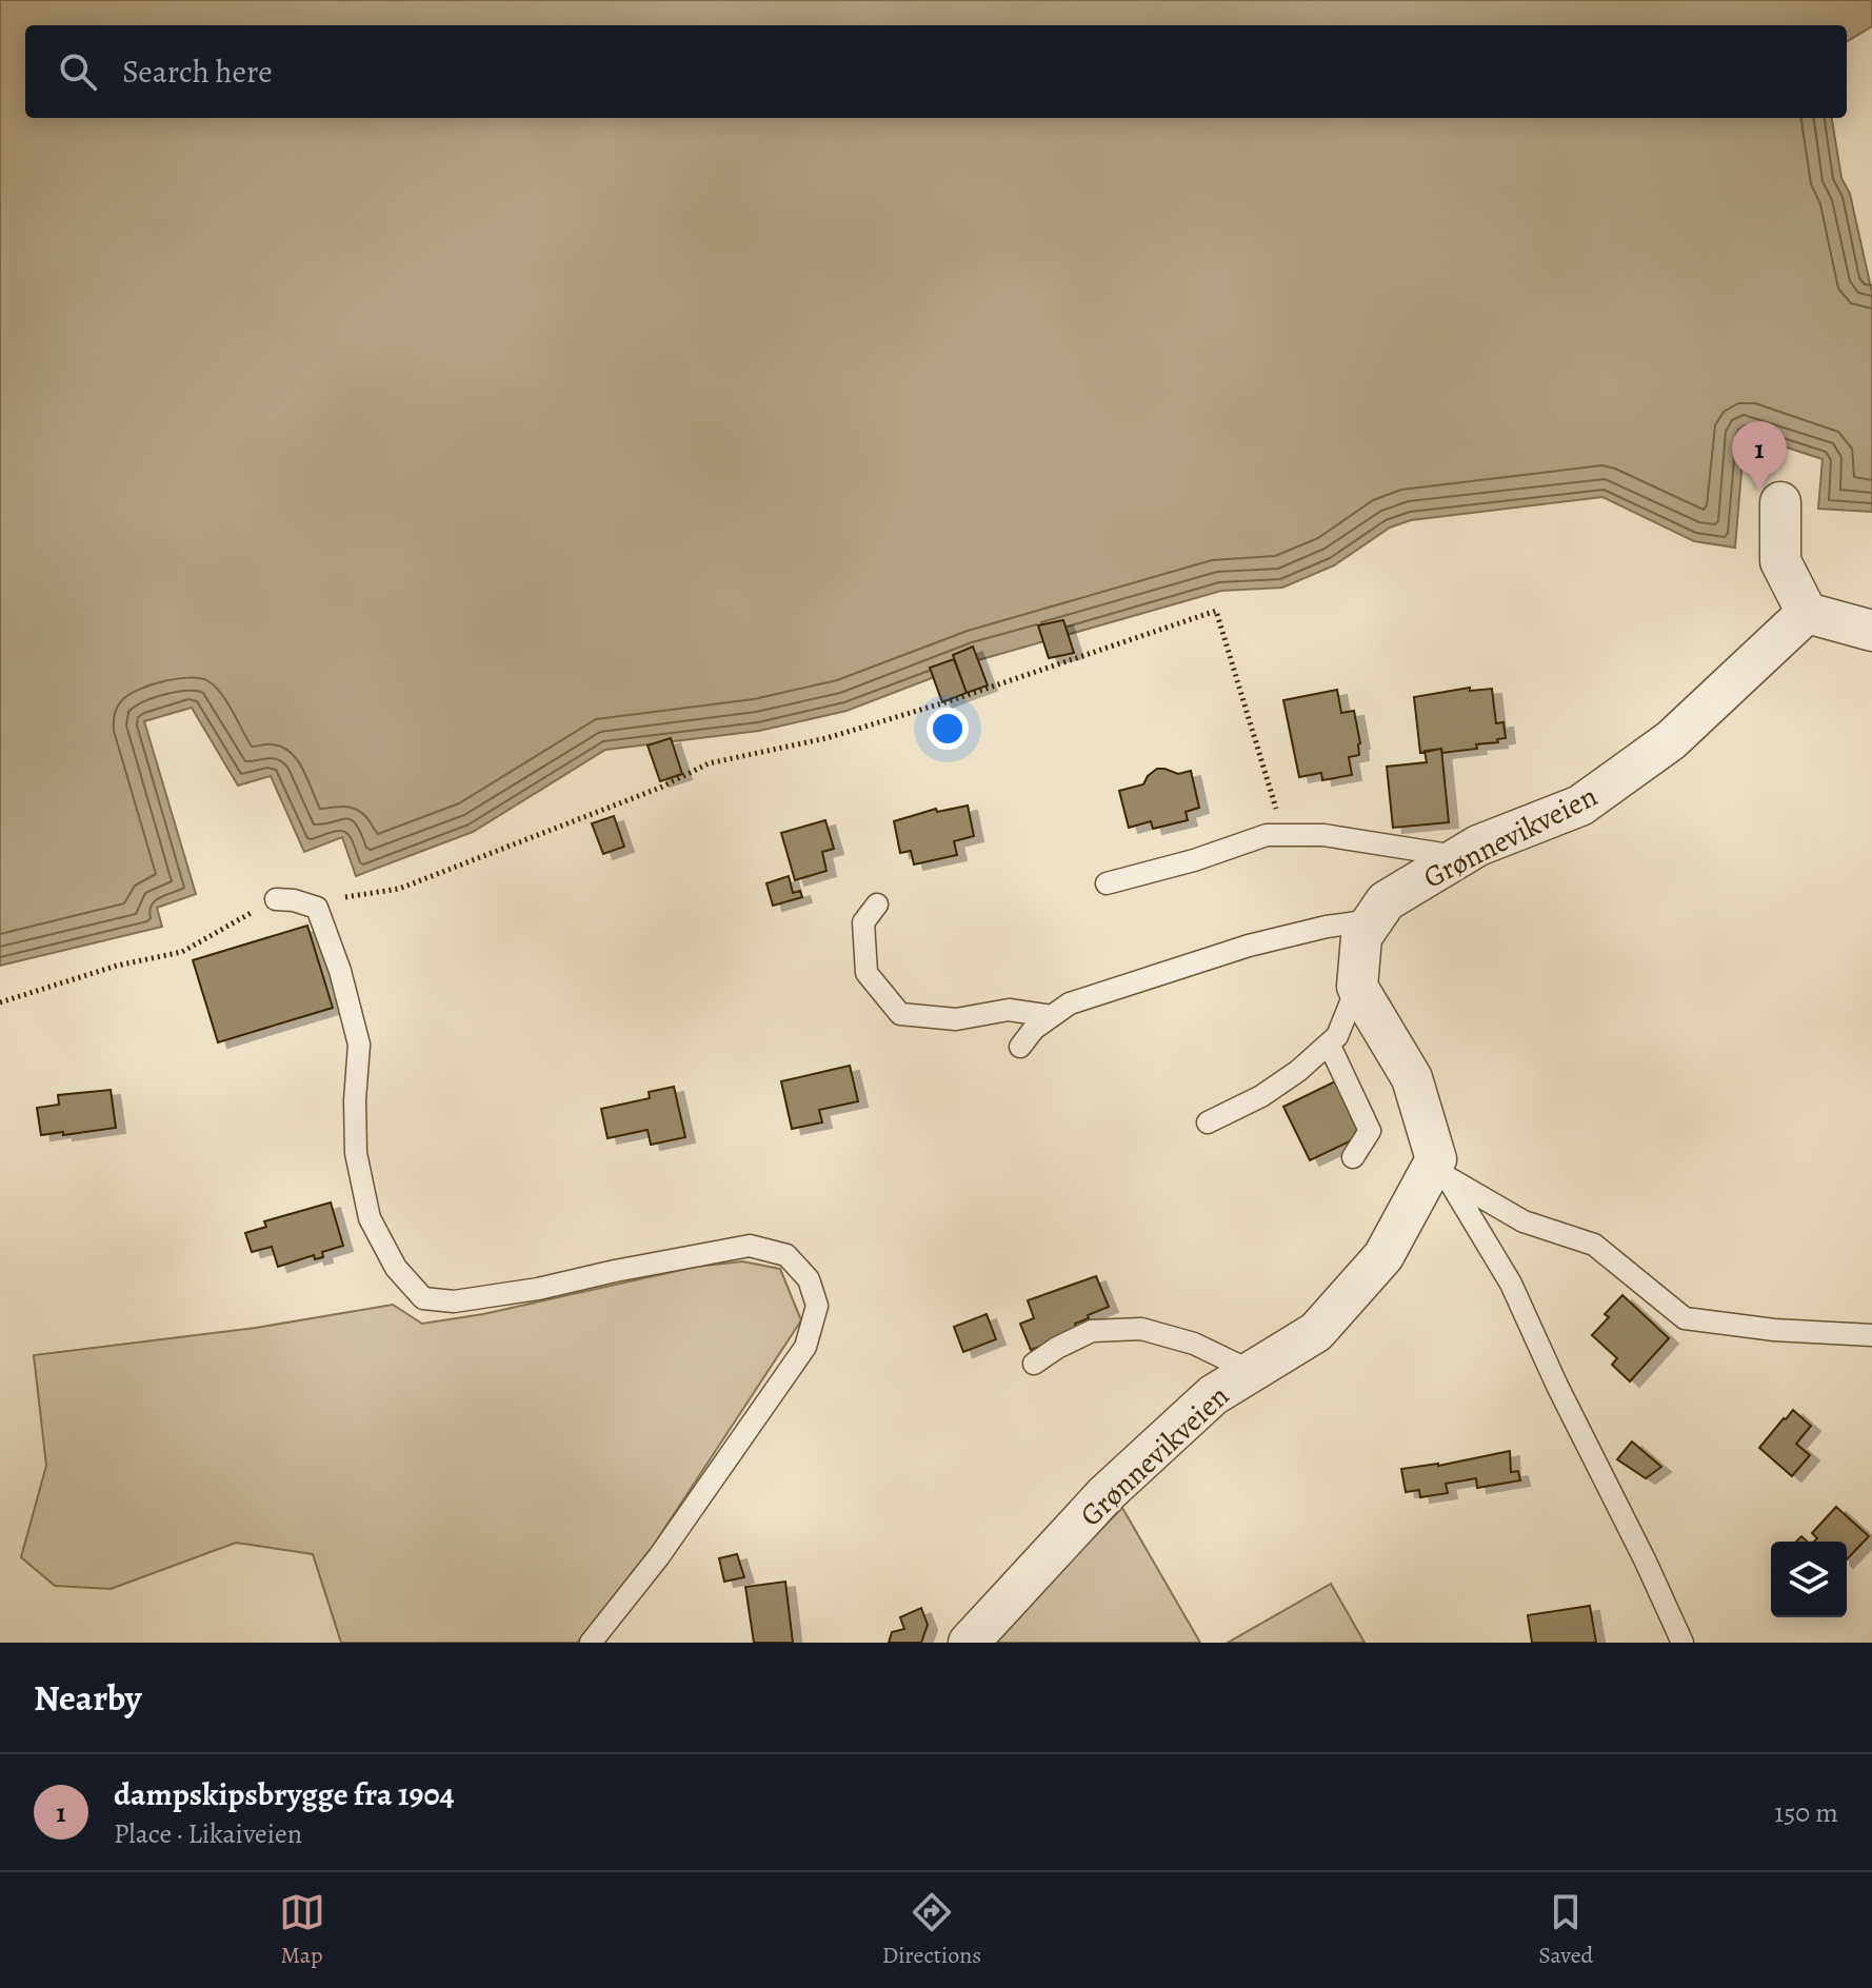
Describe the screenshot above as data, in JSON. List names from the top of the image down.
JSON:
{
  "streets": {
    "street": ["Grønnevikveien"]
  },
  "page": {
    "search": "Search here",
    "pins": "1",
    "heading": "Nearby",
    "list": [
      {
        "mark": "1",
        "name": "dampskipsbrygge fra 1904",
        "note": "Place · Likaiveien",
        "value": "150 m"
      }
    ],
    "nav": ["Map", "Directions", "Saved"]
  }
}
